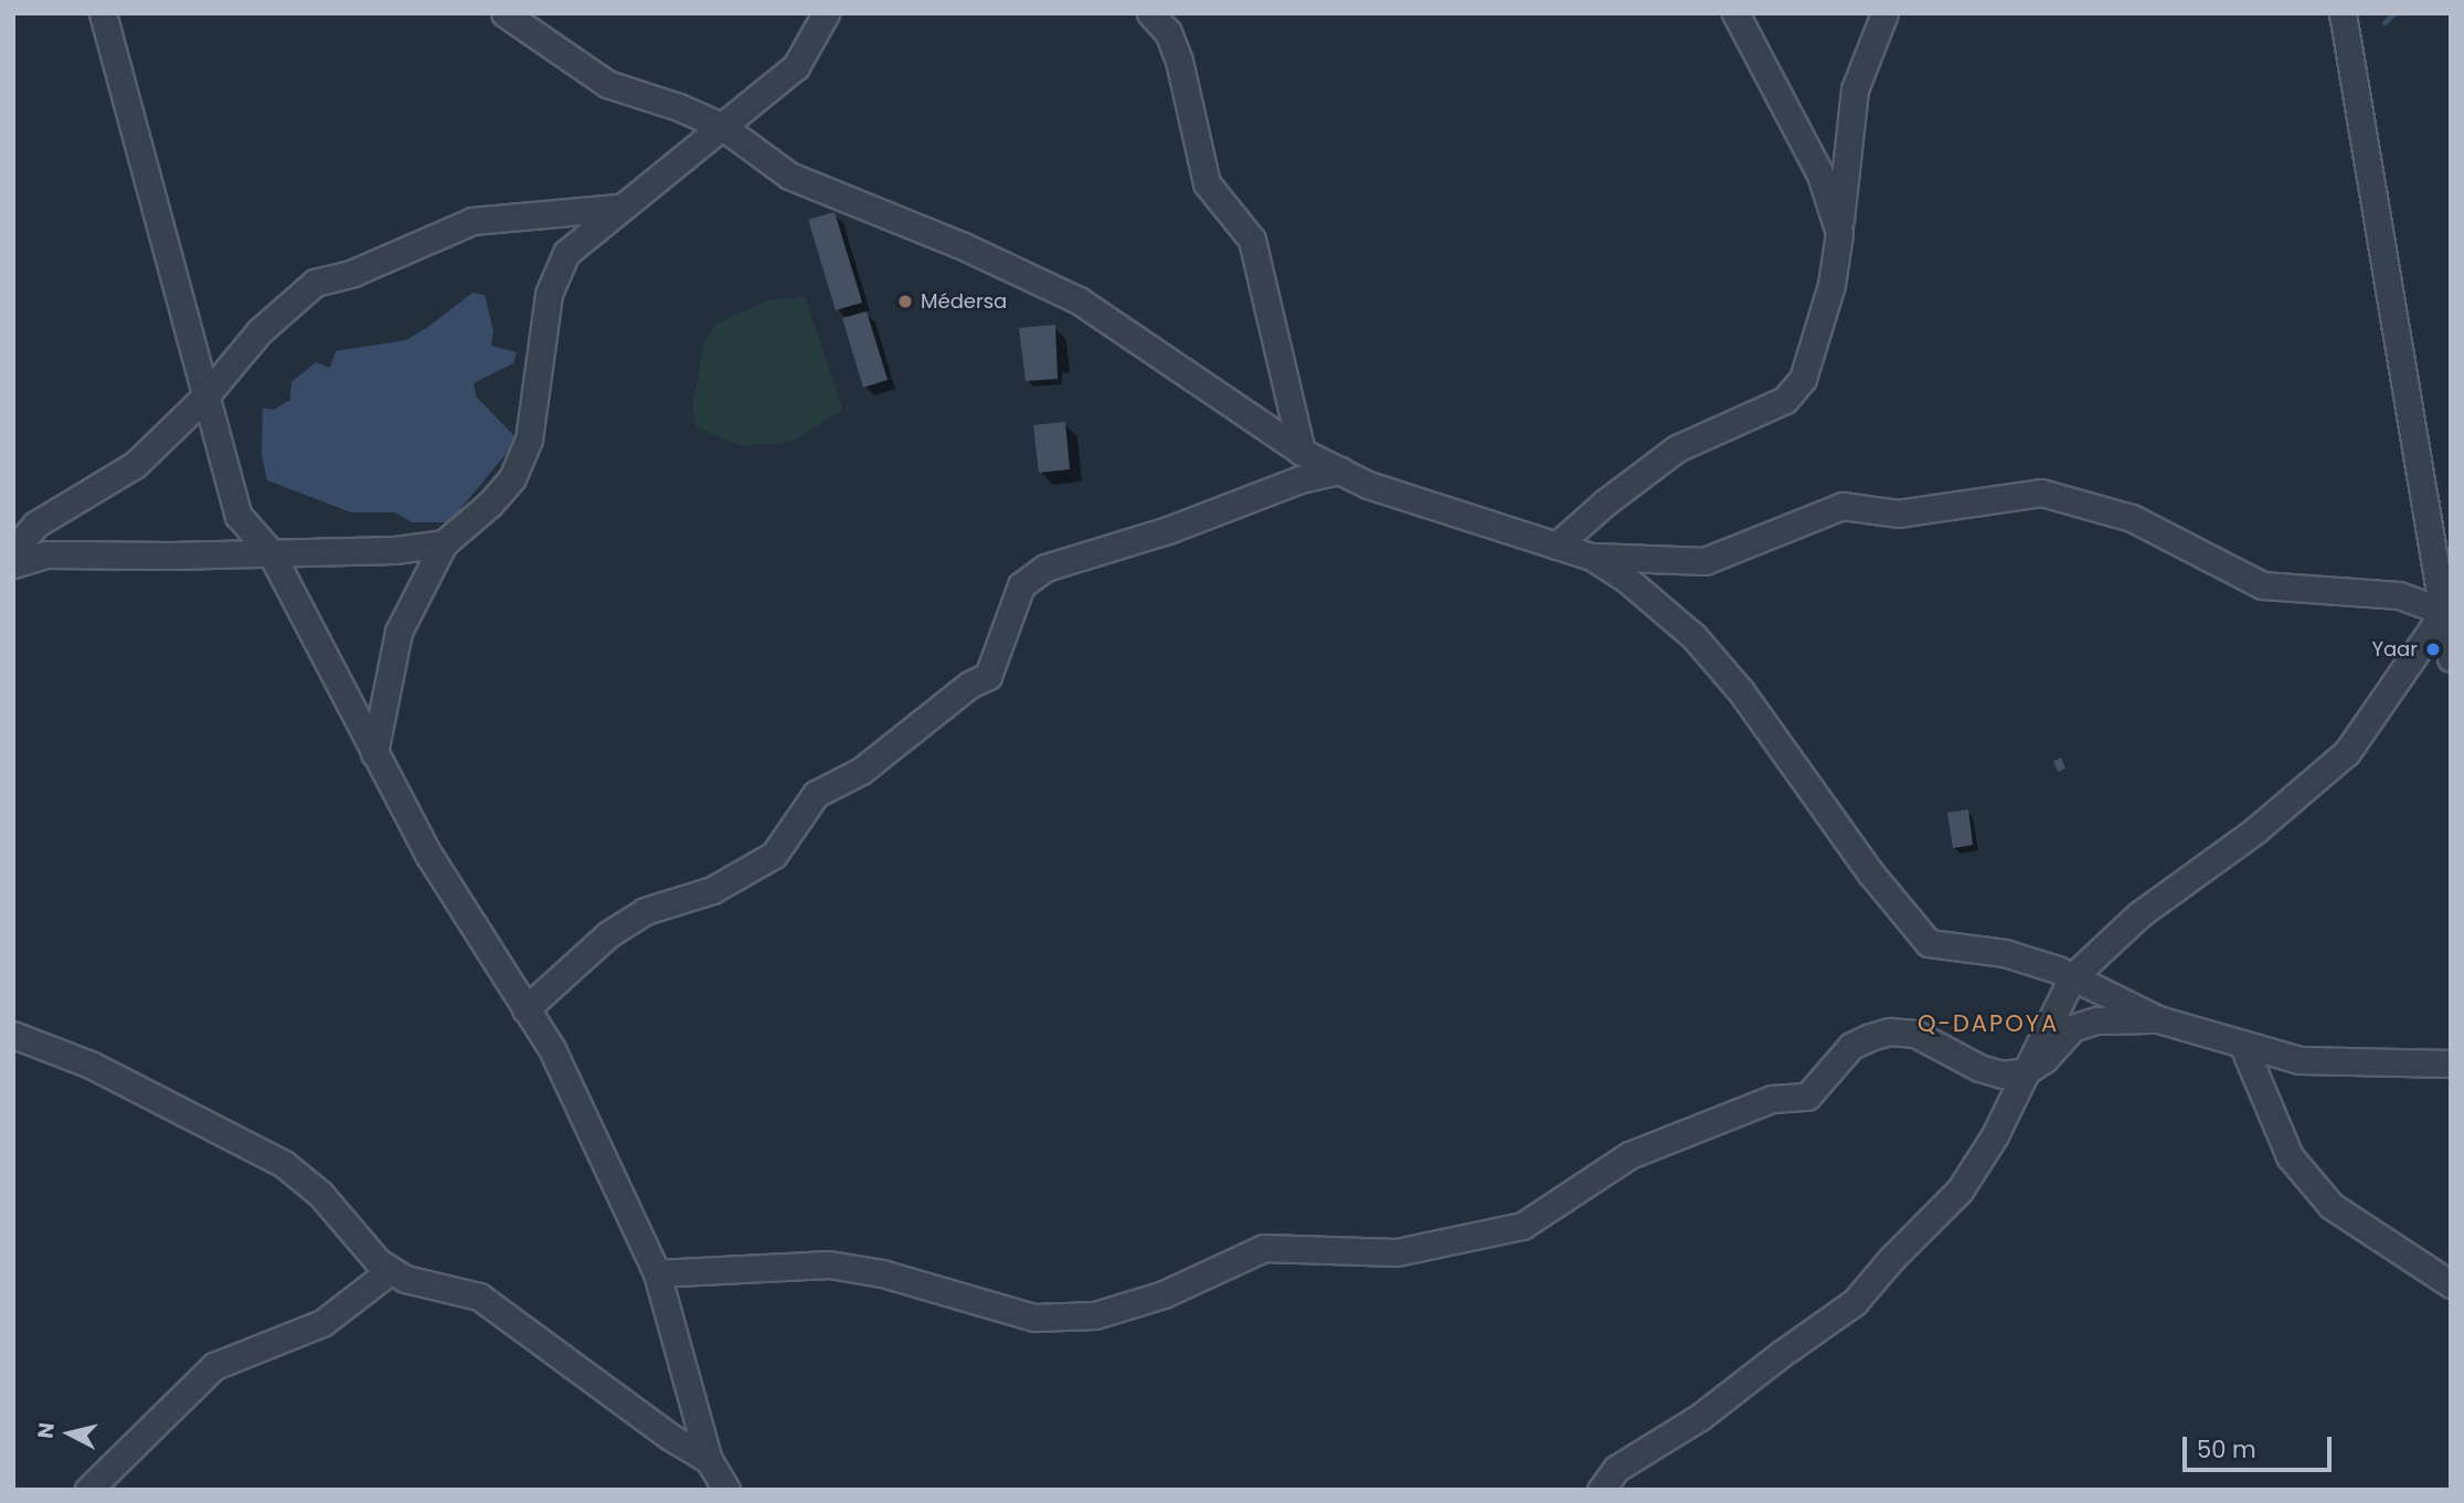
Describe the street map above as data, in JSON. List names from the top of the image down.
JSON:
{
  "districts": ["Q-DAPOYA"],
  "places": ["Médersa", "Yaar"],
  "scale_bar": "50 m",
  "north": "left"
}
